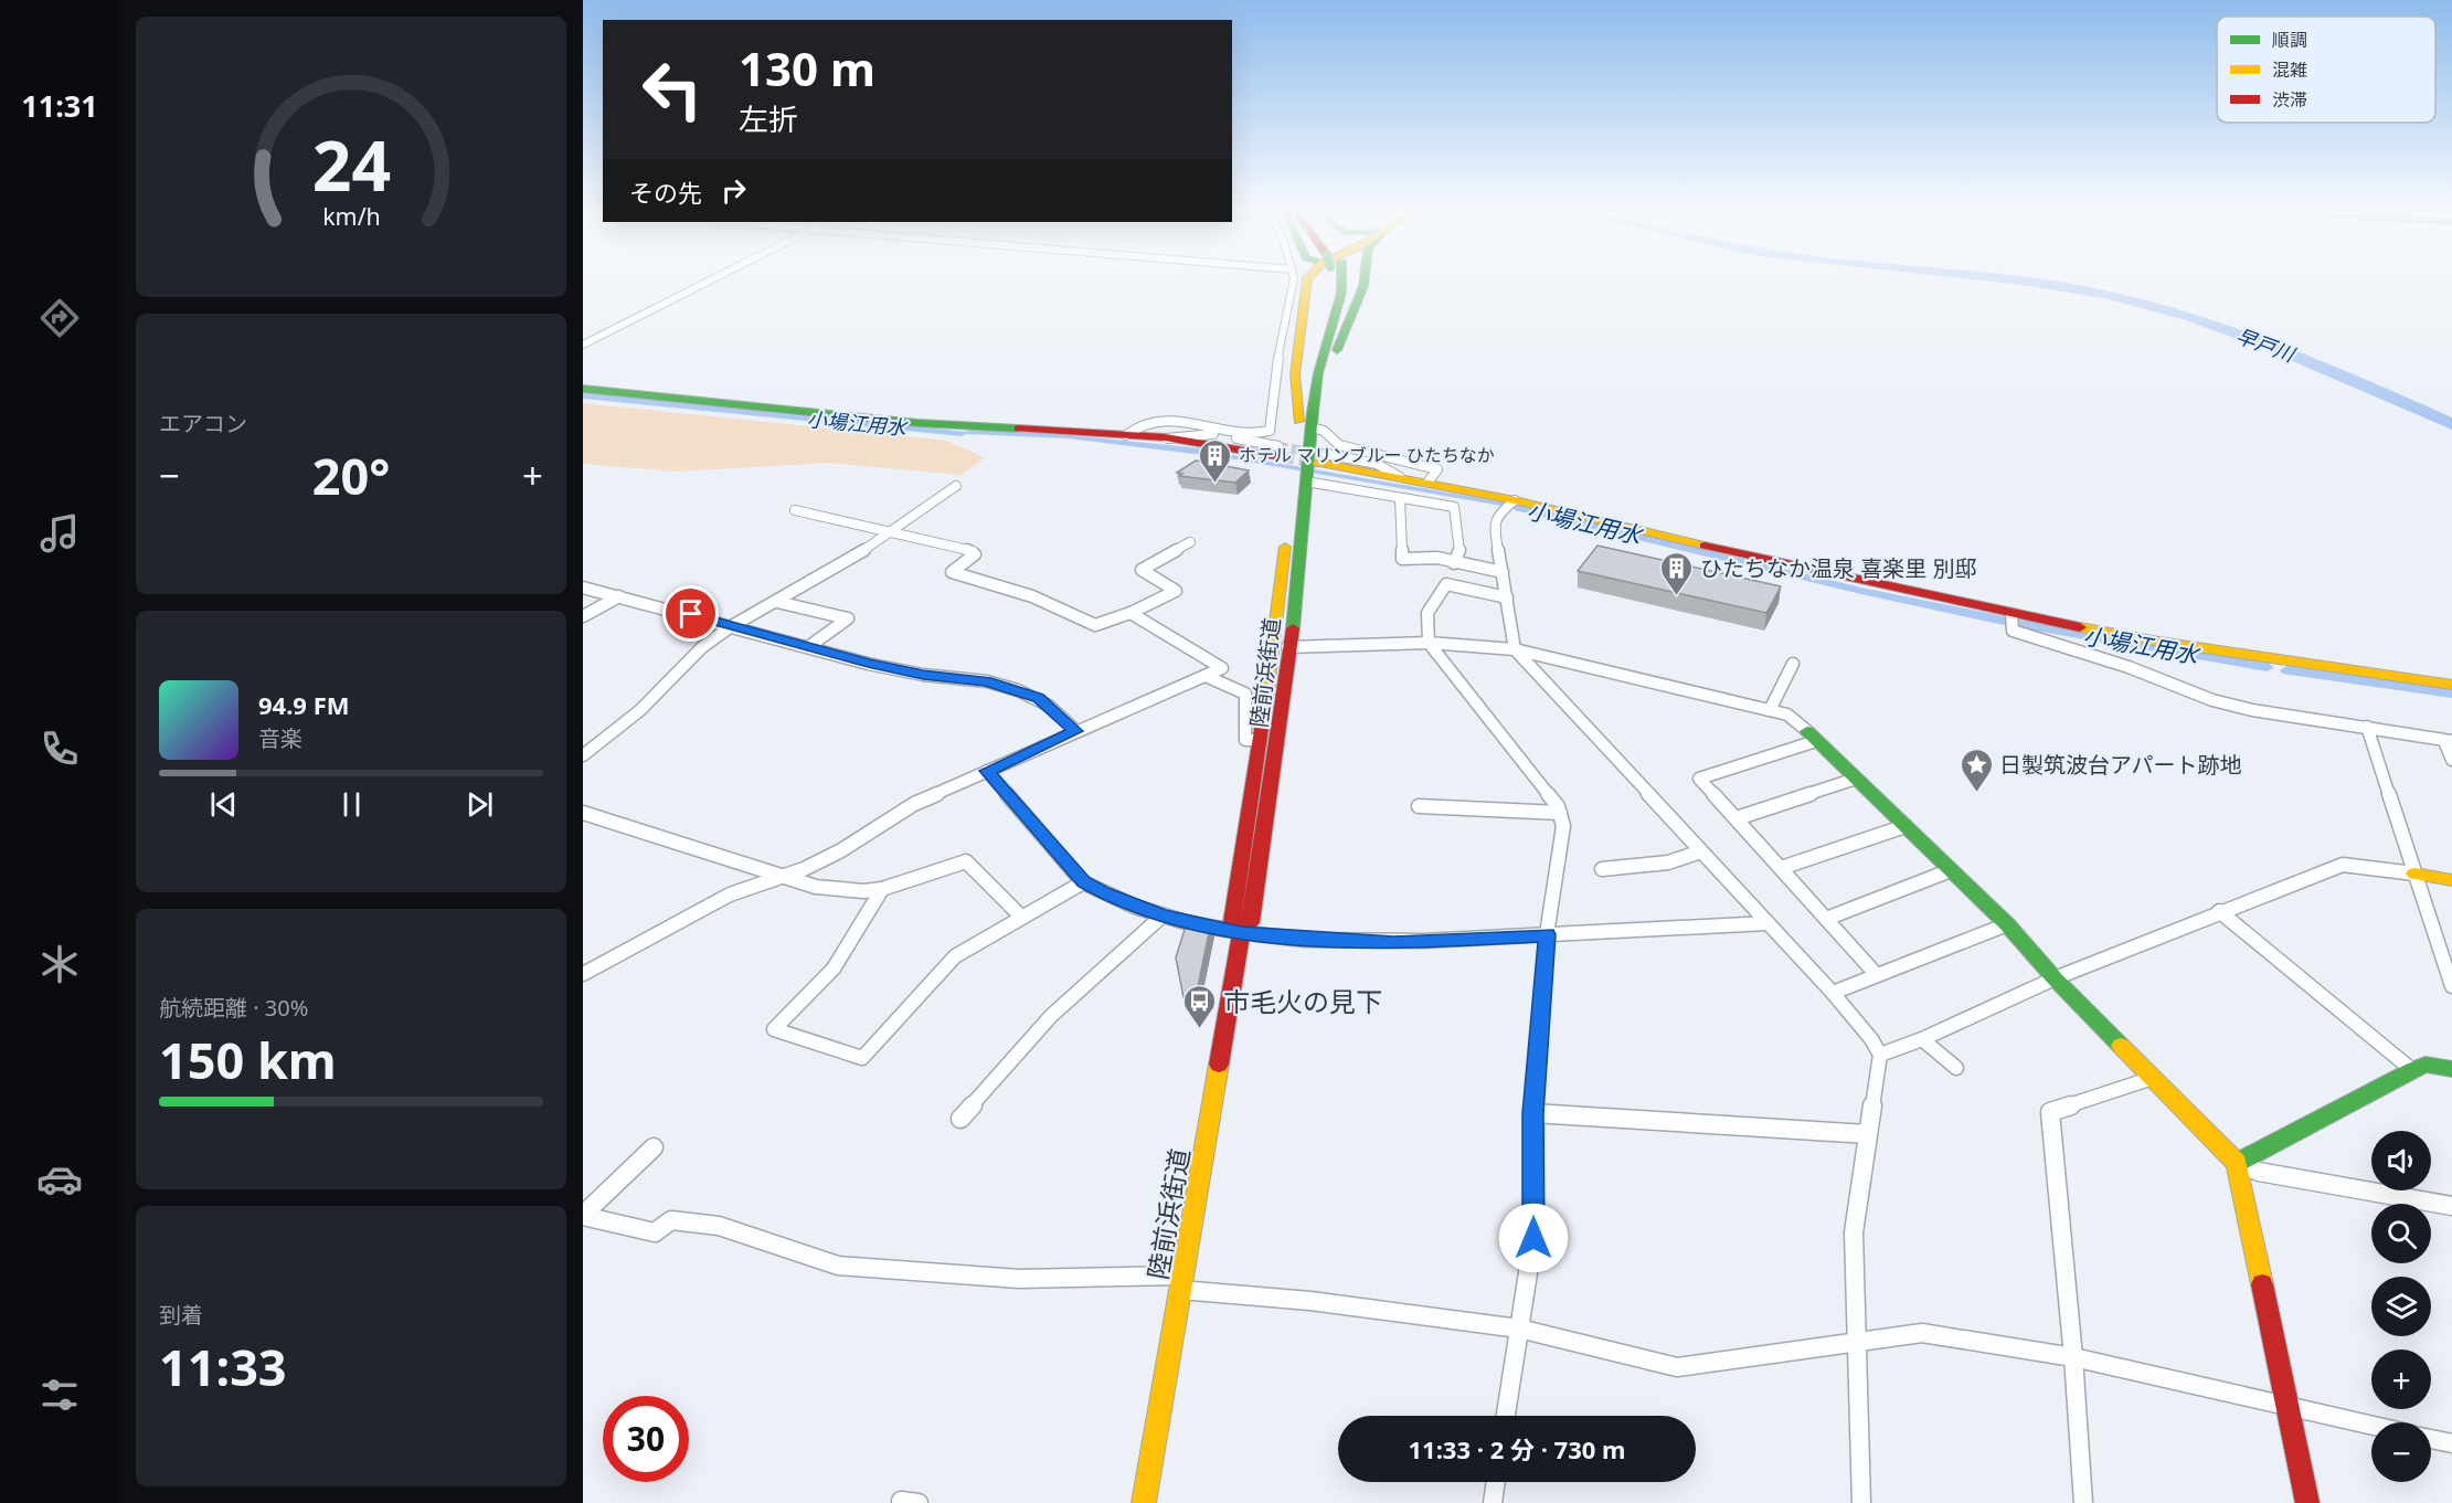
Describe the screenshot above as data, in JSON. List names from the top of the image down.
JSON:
{
  "streets": {
    "main road": ["陸前浜街道"]
  },
  "water": ["早戸川", "小場江用水"],
  "places": {
    "building": ["ホテル マリンブルー ひたちなか", "ひたちなか温泉 喜楽里 別邸"],
    "place": ["日製筑波台アパート跡地"],
    "bus stop": ["市毛火の見下"]
  },
  "legend": ["順調", "混雑", "渋滞"],
  "page": {
    "tabs": "11:31",
    "turn": ["130 m", "左折"],
    "then": "その先",
    "tile": [
      "エアコン",
      ["航続距離 · 30%", "150 km"],
      ["到着", "11:33"]
    ],
    "heat": ["−", "20°", "+"],
    "song": ["94.9 FM", "音楽"],
    "map_buttons": ["+", "−"],
    "limit": "30",
    "trip": "11:33 · 2 分 · 730 m",
    "gauge": ["24", "km/h"]
  }
}
